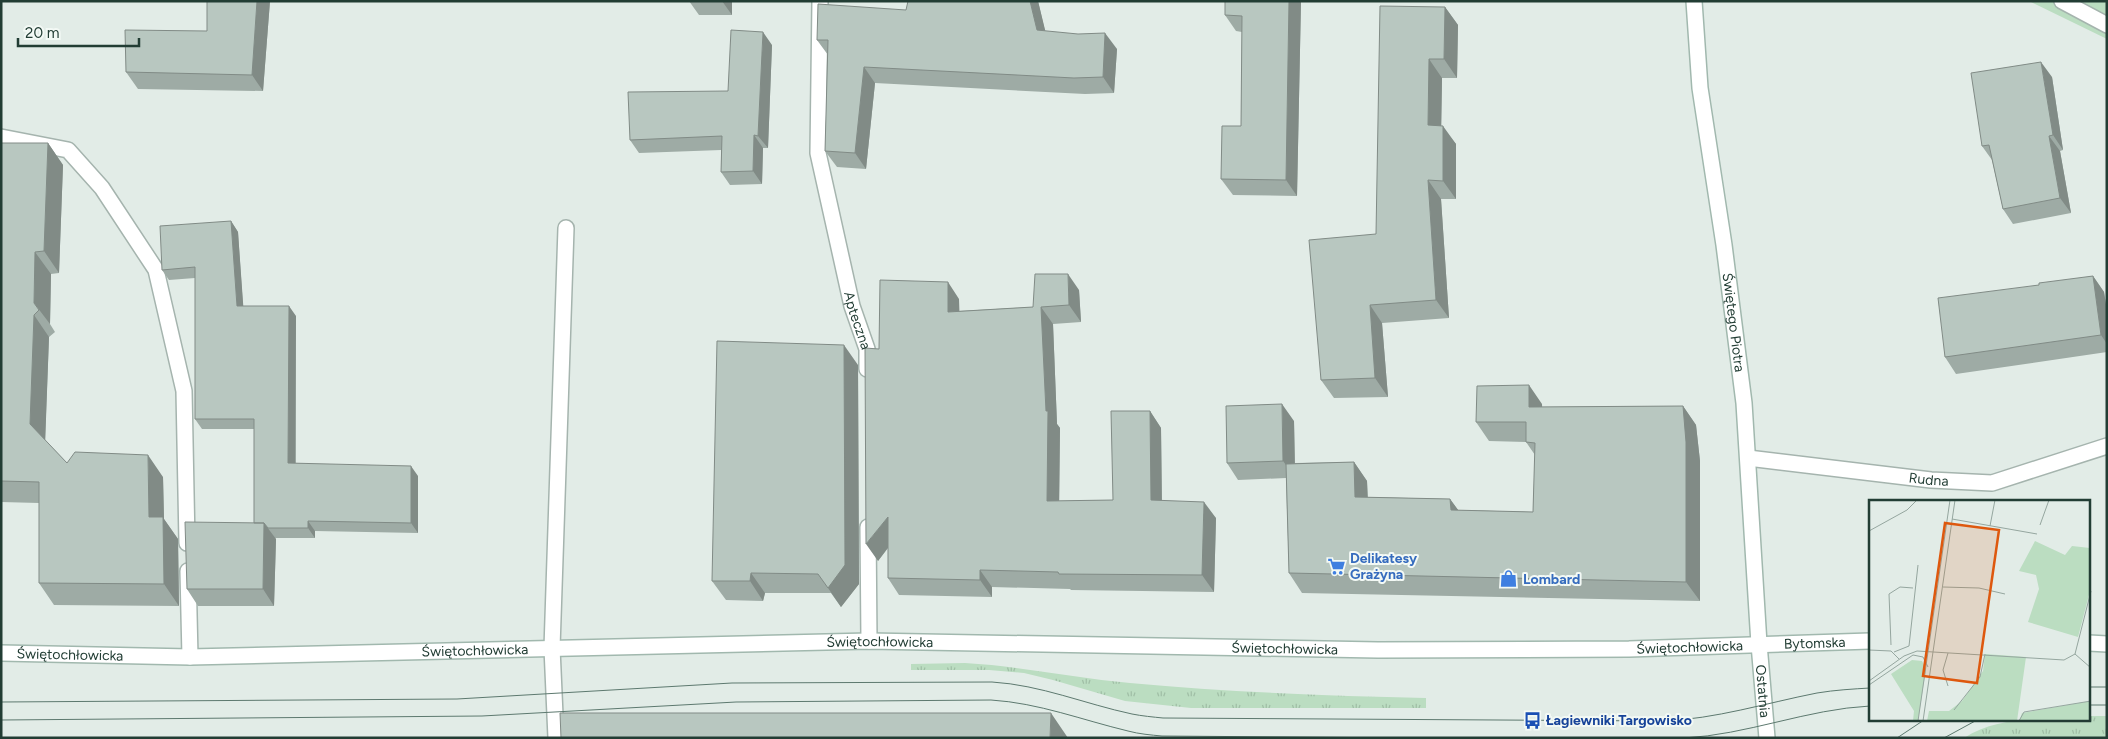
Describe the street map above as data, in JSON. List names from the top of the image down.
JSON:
{
  "streets": {
    "main road": [
      "Apteczna",
      "Świętego Piotra",
      "Rudna",
      "Świętochłowicka",
      "Bytomska",
      "Ostatnia"
    ]
  },
  "crossings": [
    ["Świętego Piotra", "Rudna"],
    ["Świętego Piotra", "Świętochłowicka"],
    ["Świętego Piotra", "Bytomska"],
    ["Świętego Piotra", "Ostatnia"],
    ["Świętochłowicka", "Bytomska"],
    ["Świętochłowicka", "Ostatnia"],
    ["Bytomska", "Ostatnia"]
  ],
  "places": {
    "supermarket": ["Delikatesy Grażyna"],
    "shop": ["Lombard"],
    "bus stop": ["Łagiewniki Targowisko"]
  },
  "scale_bar": "20 m"
}
